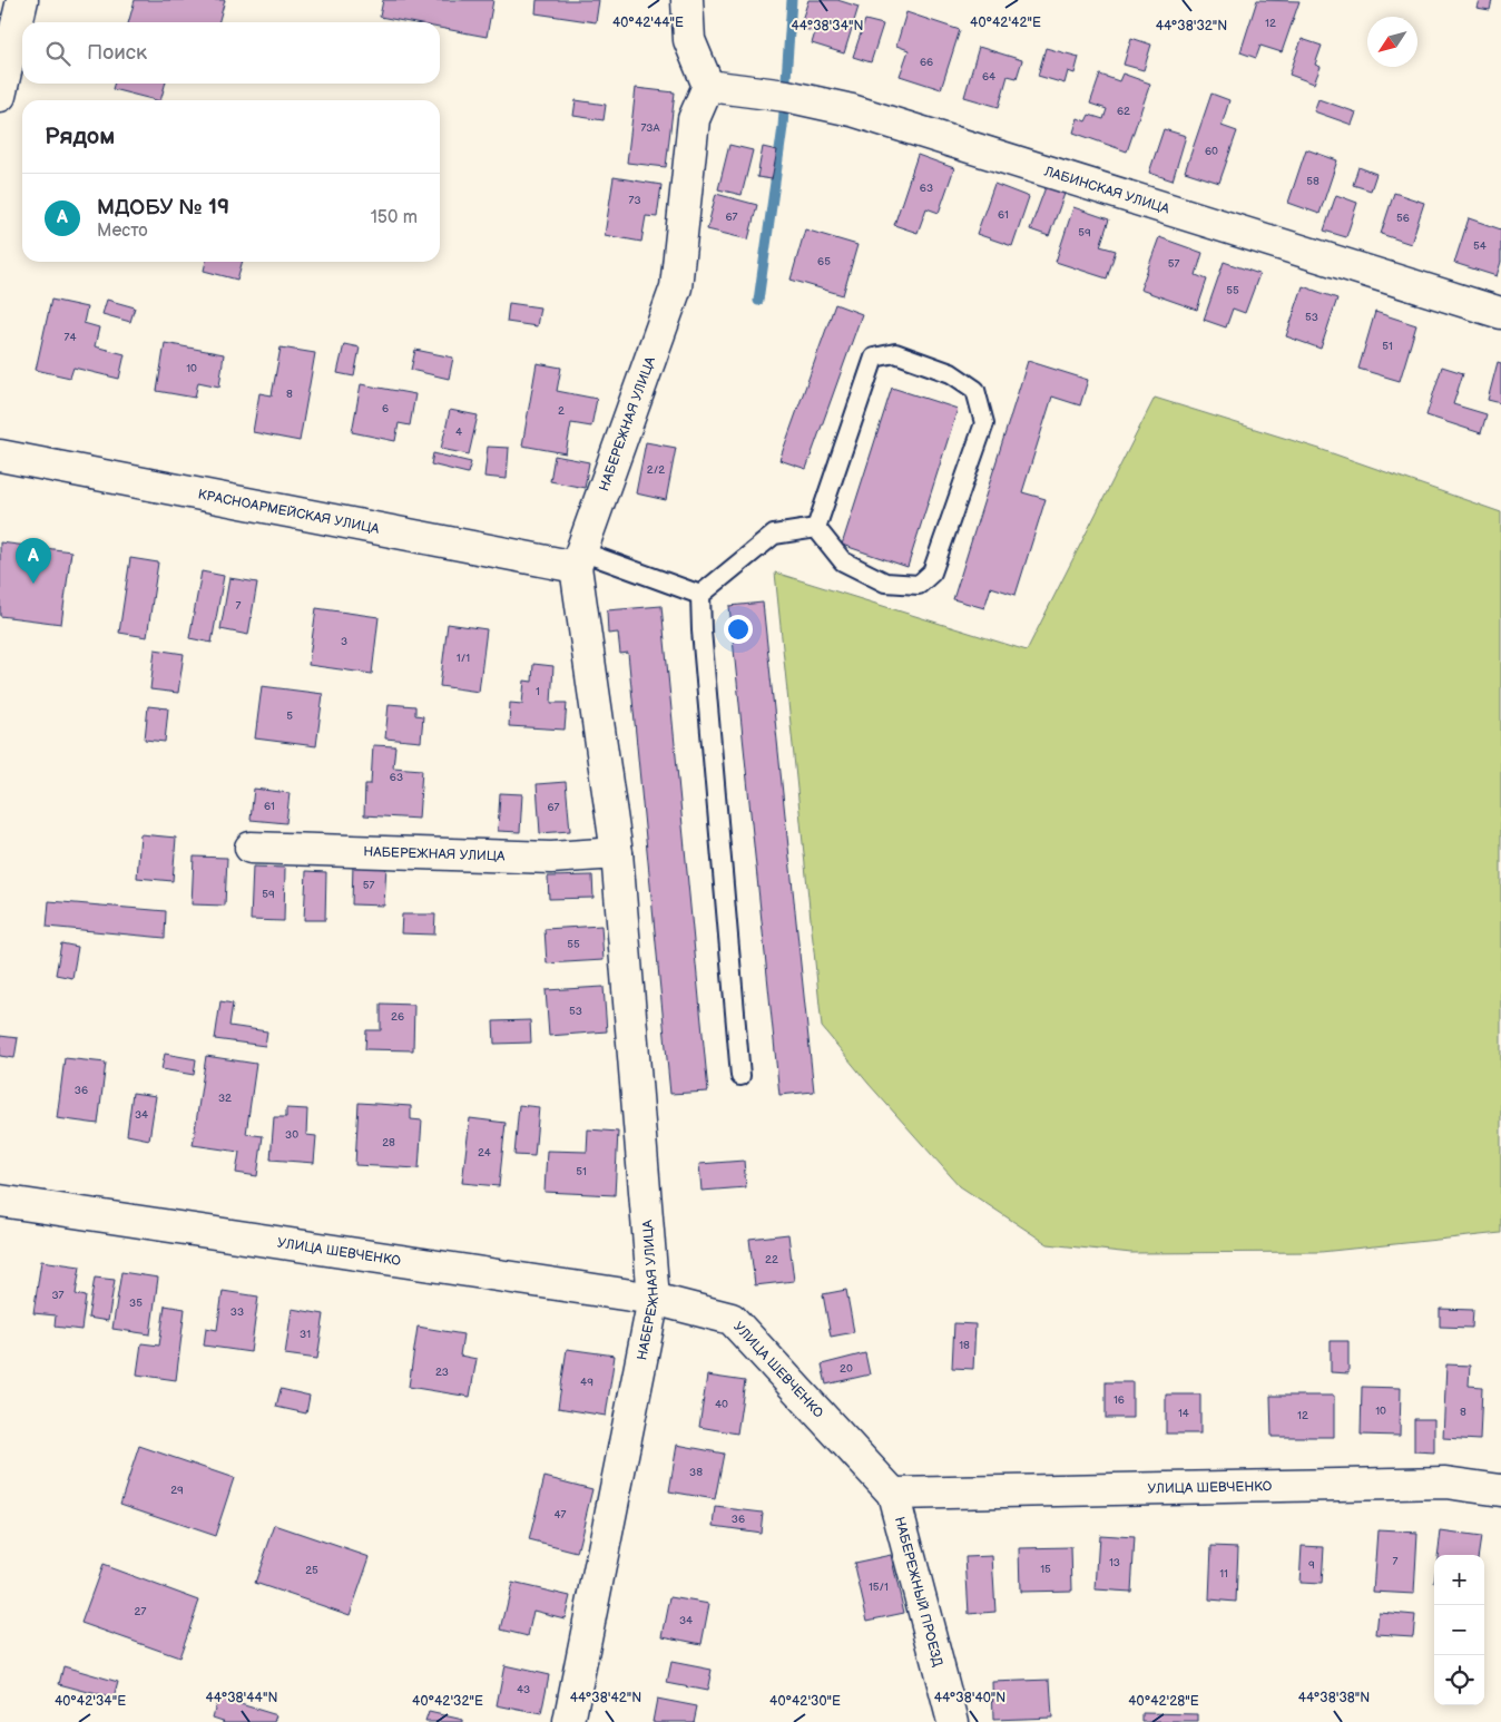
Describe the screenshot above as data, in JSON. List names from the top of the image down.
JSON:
{
  "streets": {
    "street": [
      "ЛАБИНСКАЯ УЛИЦА",
      "НАБЕРЕЖНАЯ УЛИЦА",
      "КРАСНОАРМЕЙСКАЯ УЛИЦА",
      "УЛИЦА ШЕВЧЕНКО",
      "НАБЕРЕЖНЫЙ ПРОЕЗД"
    ]
  },
  "crossings": [
    ["ЛАБИНСКАЯ УЛИЦА", "НАБЕРЕЖНАЯ УЛИЦА"],
    ["НАБЕРЕЖНАЯ УЛИЦА", "КРАСНОАРМЕЙСКАЯ УЛИЦА"],
    ["НАБЕРЕЖНАЯ УЛИЦА", "УЛИЦА ШЕВЧЕНКО"],
    ["УЛИЦА ШЕВЧЕНКО", "НАБЕРЕЖНЫЙ ПРОЕЗД"]
  ],
  "house_numbers": [
    "12",
    "66",
    "64",
    "62",
    "73А",
    "60",
    "58",
    "63",
    "73",
    "61",
    "67",
    "56",
    "59",
    "54",
    "65",
    "57",
    "55",
    "53",
    "74",
    "51",
    "10",
    "8",
    "6",
    "2",
    "4",
    "2/2",
    "7",
    "3",
    "1/1",
    "1",
    "5",
    "63",
    "61",
    "67",
    "57",
    "59",
    "55",
    "53",
    "26",
    "36",
    "32",
    "34",
    "30",
    "28",
    "24",
    "51",
    "22",
    "37",
    "35",
    "33",
    "31",
    "18",
    "20",
    "23",
    "49",
    "16",
    "40",
    "10",
    "8",
    "14",
    "12",
    "38",
    "29",
    "47",
    "36",
    "7",
    "13",
    "9",
    "15",
    "25",
    "11",
    "15/1",
    "27",
    "34",
    "43"
  ],
  "north": "bottom left",
  "page": {
    "search": "Поиск",
    "heading": "Рядом",
    "list": [
      {
        "mark": "A",
        "name": "МДОБУ № 19",
        "note": "Место",
        "value": "150 m"
      }
    ],
    "pins": "A",
    "map_buttons": ["+", "−"]
  },
  "coordinates": [
    "40°42'44\"E",
    "40°42'42\"E",
    "44°38'34\"N",
    "44°38'32\"N",
    "44°38'44\"N",
    "44°38'42\"N",
    "44°38'40\"N",
    "44°38'38\"N",
    "40°42'34\"E",
    "40°42'32\"E",
    "40°42'30\"E",
    "40°42'28\"E"
  ]
}
